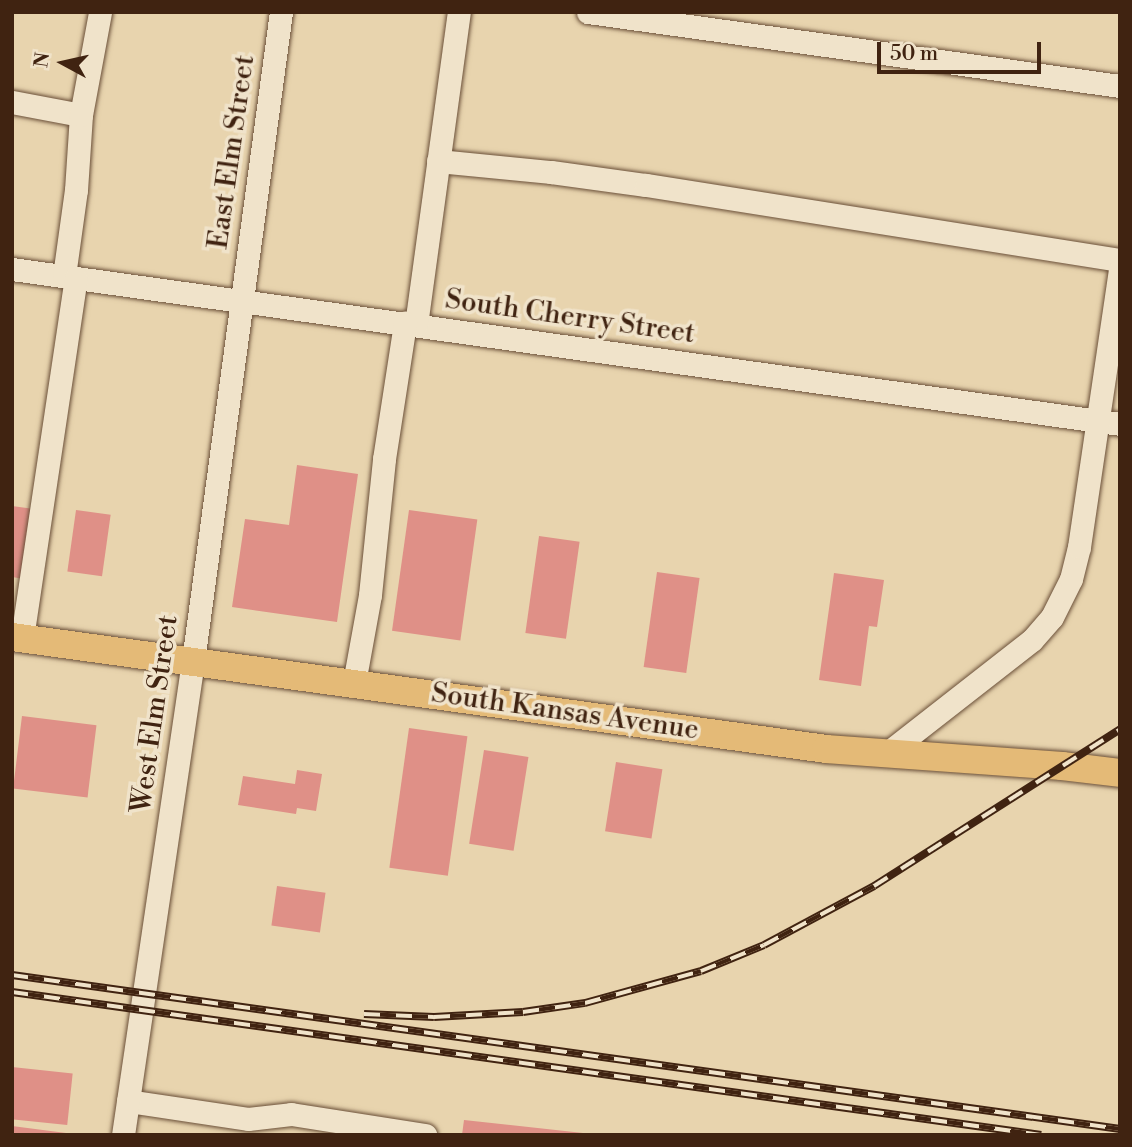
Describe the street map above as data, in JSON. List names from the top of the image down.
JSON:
{
  "streets": {
    "main road": ["South Kansas Avenue"],
    "street": ["East Elm Street", "South Cherry Street", "West Elm Street"]
  },
  "crossings": [
    ["East Elm Street", "South Cherry Street"],
    ["East Elm Street", "West Elm Street"],
    ["South Cherry Street", "West Elm Street"],
    ["South Kansas Avenue", "West Elm Street"]
  ],
  "scale_bar": "50 m",
  "north": "left"
}
